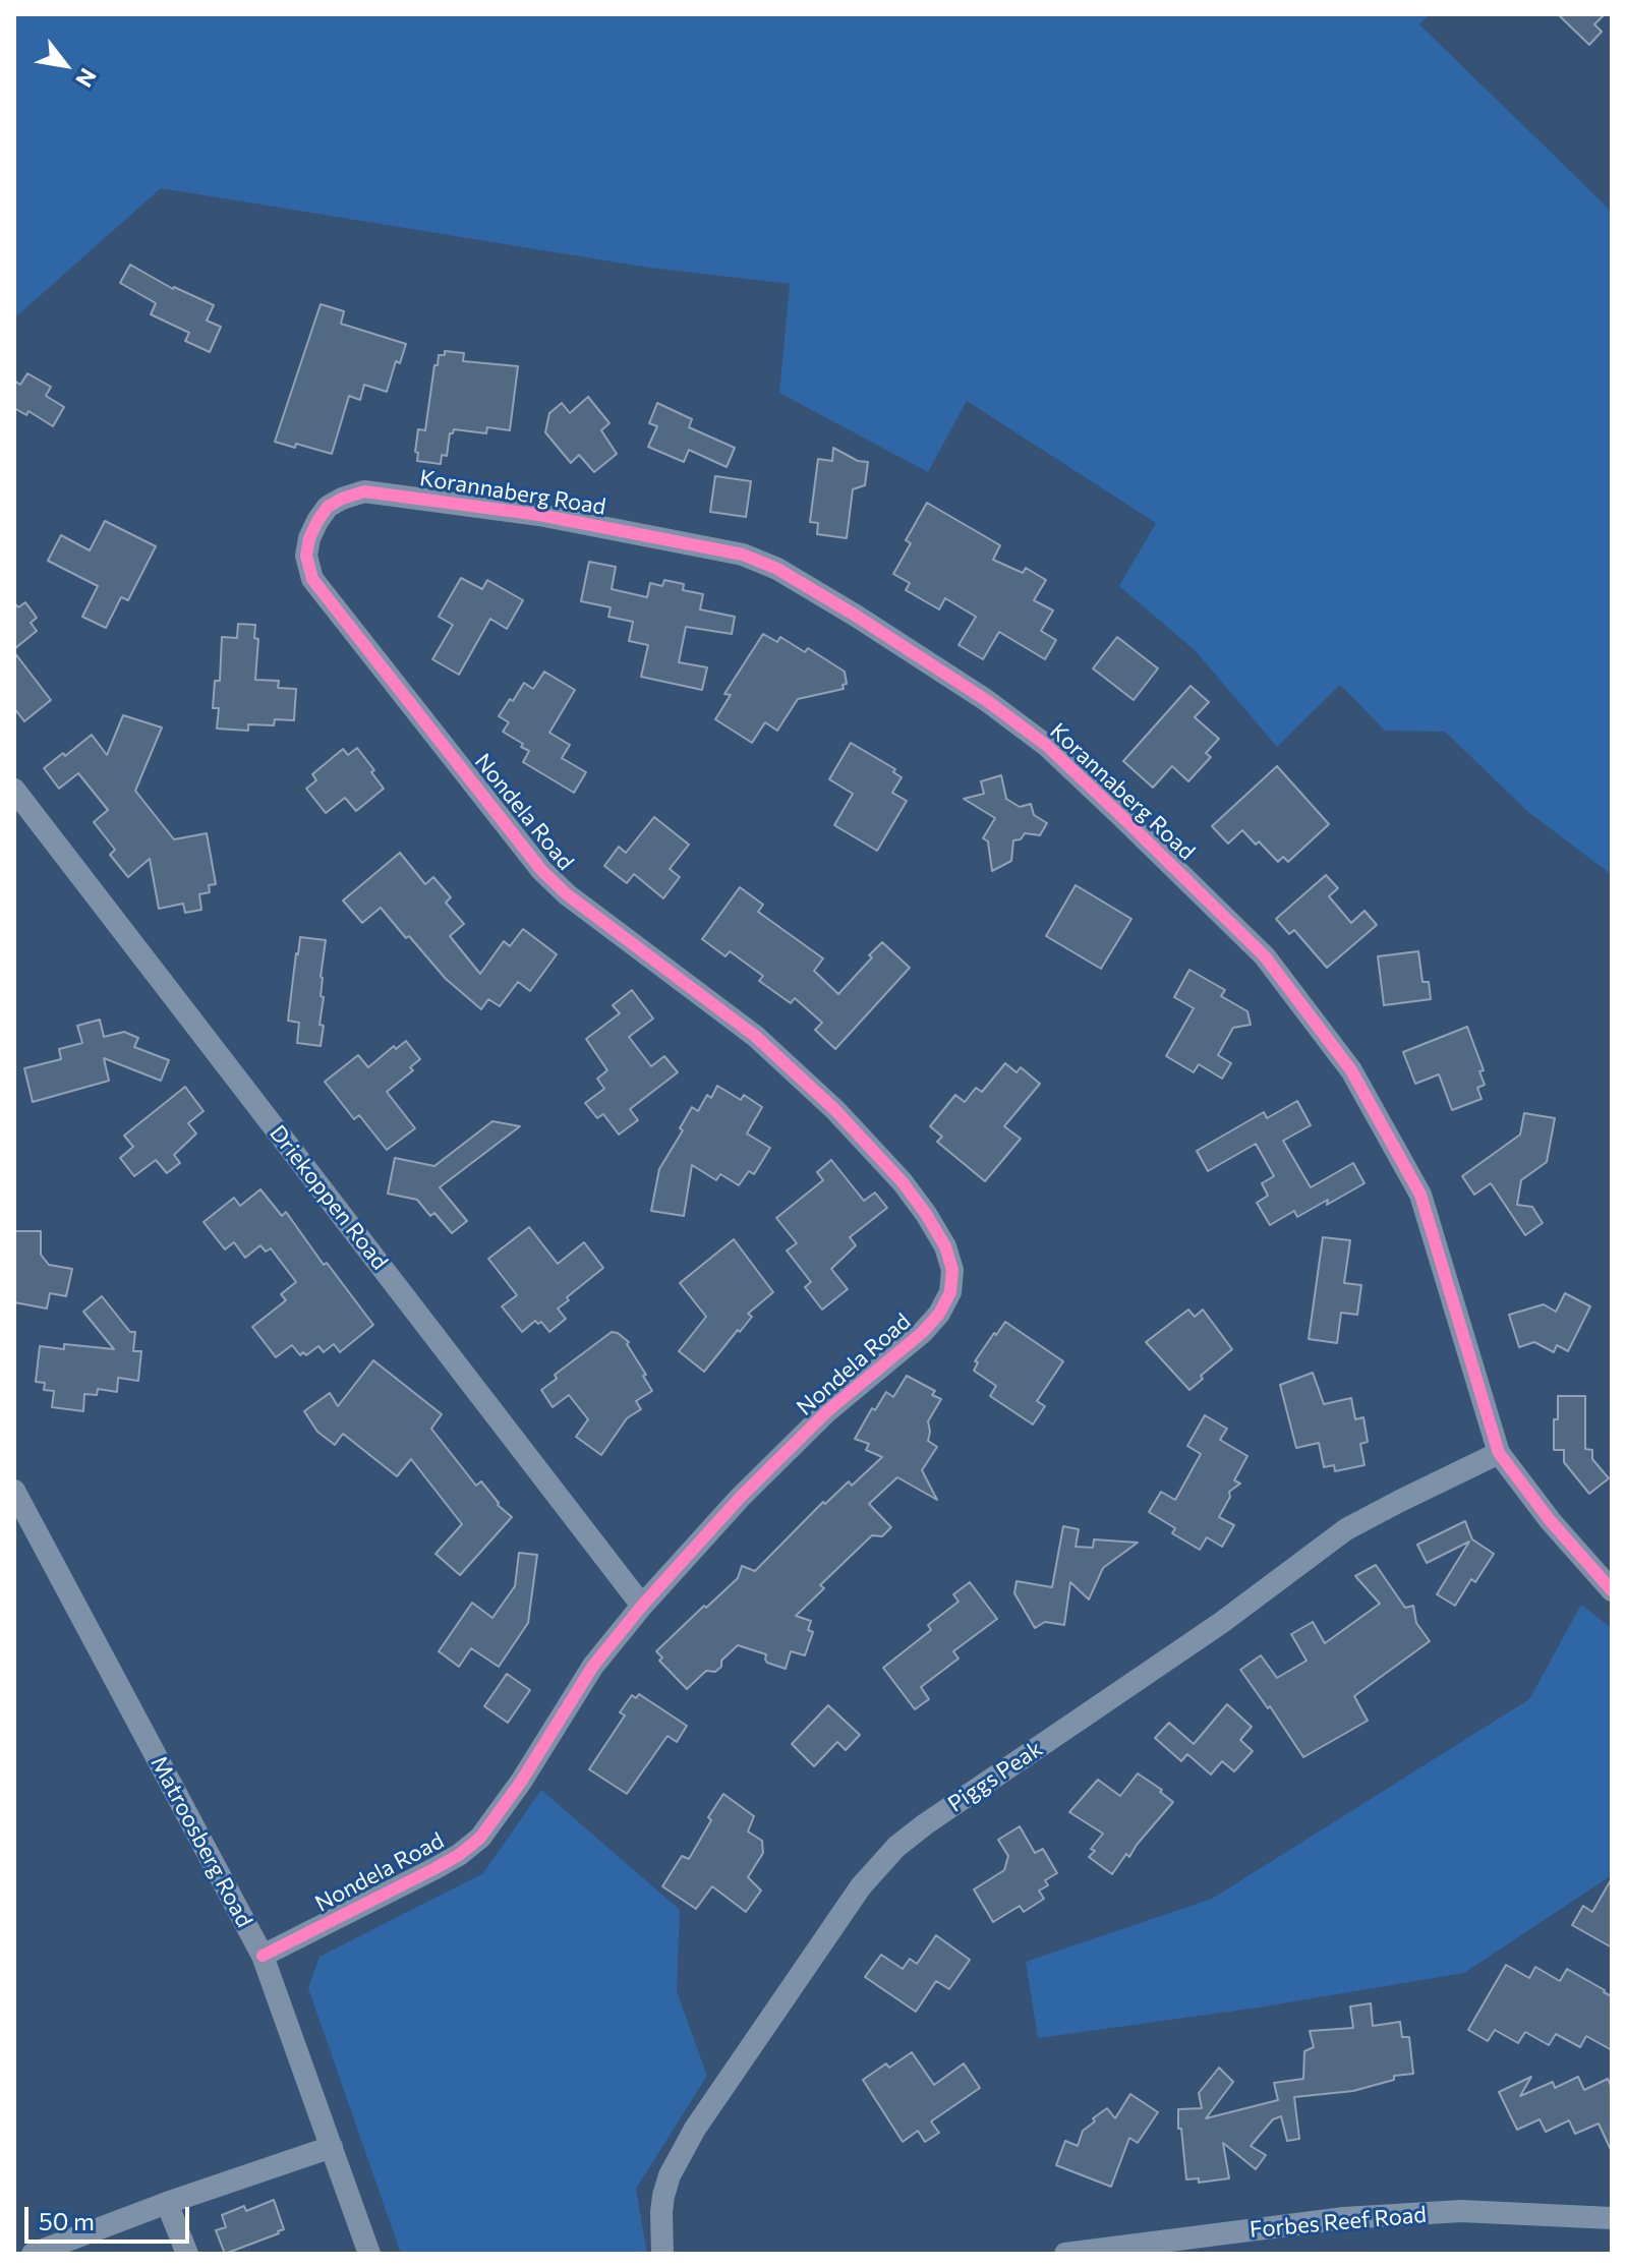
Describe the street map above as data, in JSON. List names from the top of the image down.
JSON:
{
  "streets": {
    "street": [
      "Korannaberg Road",
      "Nondela Road",
      "Driekoppen Road",
      "Piggs Peak",
      "Matroosberg Road",
      "Forbes Reef Road"
    ]
  },
  "crossings": [
    ["Korannaberg Road", "Nondela Road"],
    ["Korannaberg Road", "Piggs Peak"],
    ["Nondela Road", "Driekoppen Road"],
    ["Nondela Road", "Matroosberg Road"]
  ],
  "scale_bar": "50 m",
  "north": "bottom right"
}
